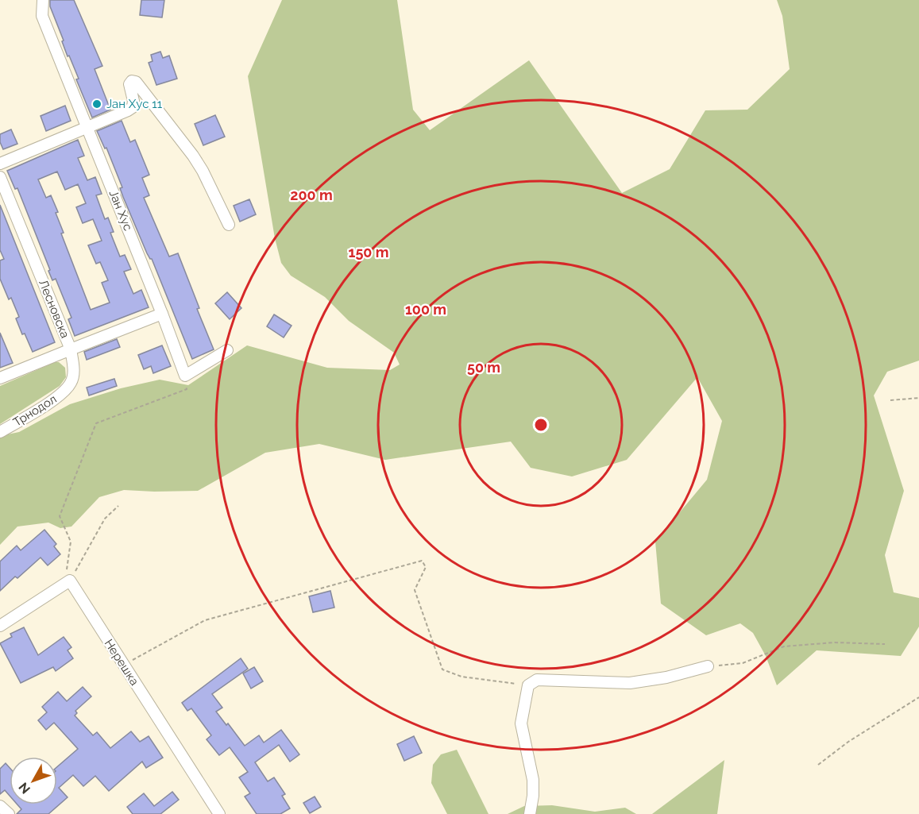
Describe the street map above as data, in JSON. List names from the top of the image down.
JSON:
{
  "streets": {
    "street": [
      "Јан Хус",
      "Лесновска",
      "Трнодол",
      "Нерешка"
    ]
  },
  "crossings": [
    ["Јан Хус", "Лесновска"],
    ["Лесновска", "Трнодол"]
  ],
  "places": ["Јан Хус 11"],
  "north": "bottom left",
  "rings": [
    "200 m",
    "150 m",
    "100 m",
    "50 m"
  ]
}
